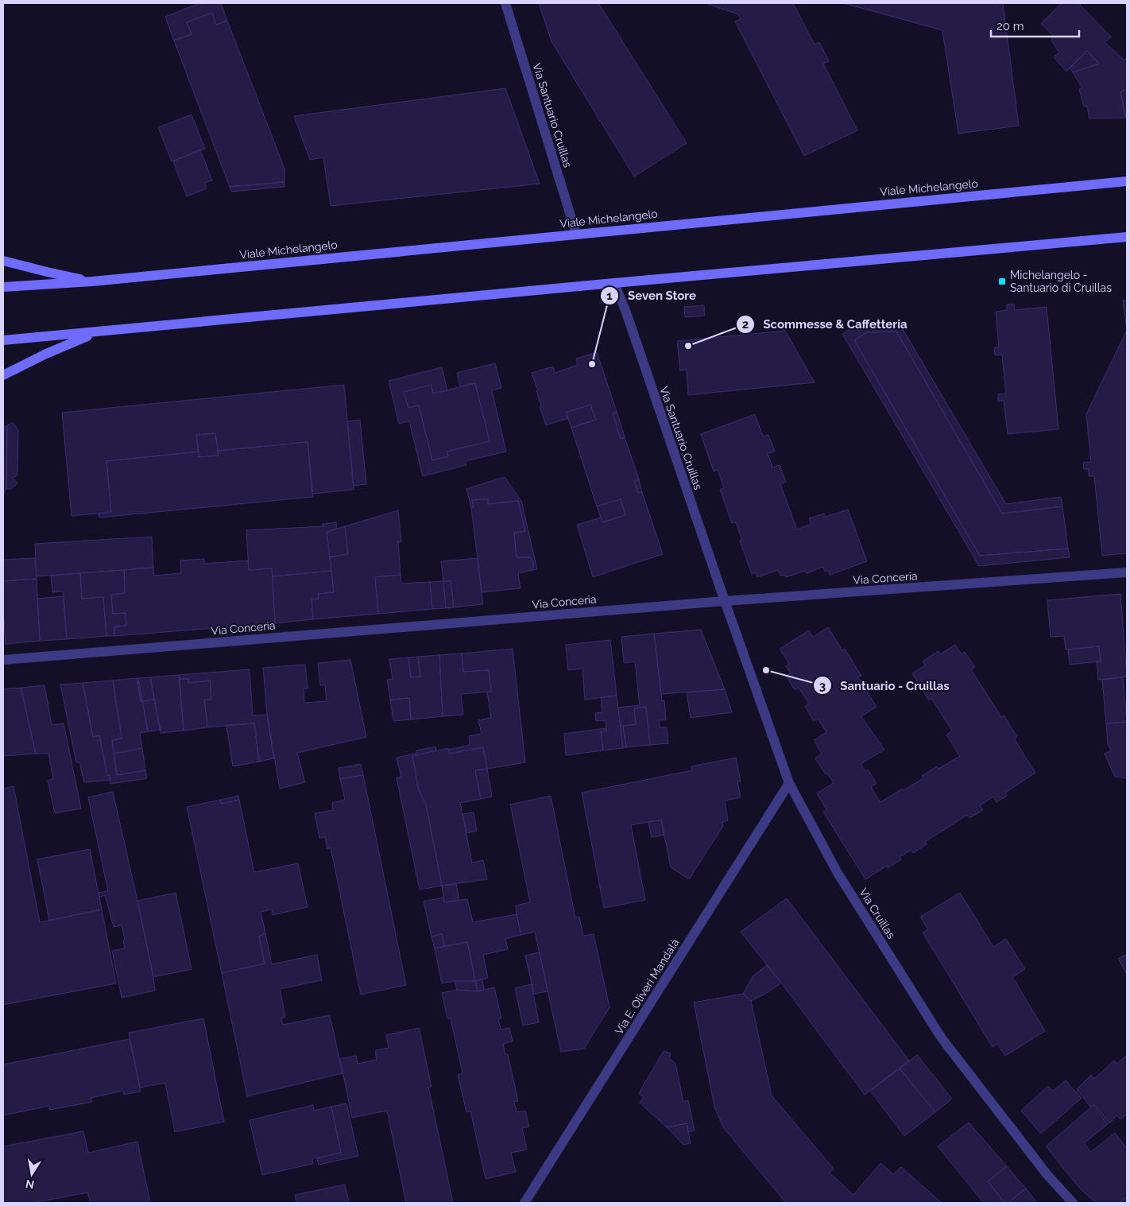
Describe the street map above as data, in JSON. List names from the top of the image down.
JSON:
{
  "streets": {
    "street": [
      "Via Santuario Cruillas",
      "Viale Michelangelo",
      "Via Conceria",
      "Via Cruillas",
      "Via E. Oliveri Mandalà"
    ]
  },
  "crossings": [
    ["Via Santuario Cruillas", "Viale Michelangelo"],
    ["Via Santuario Cruillas", "Via Conceria"],
    ["Via Santuario Cruillas", "Via Cruillas"],
    ["Via Conceria", "Via Cruillas"],
    ["Via Cruillas", "Via E. Oliveri Mandalà"]
  ],
  "places": {
    "transit": ["Michelangelo - Santuario di Cruillas"],
    "other": ["Scommesse & Caffetteria", "Seven Store", "Santuario - Cruillas"]
  },
  "scale_bar": "20 m",
  "north": "bottom"
}
